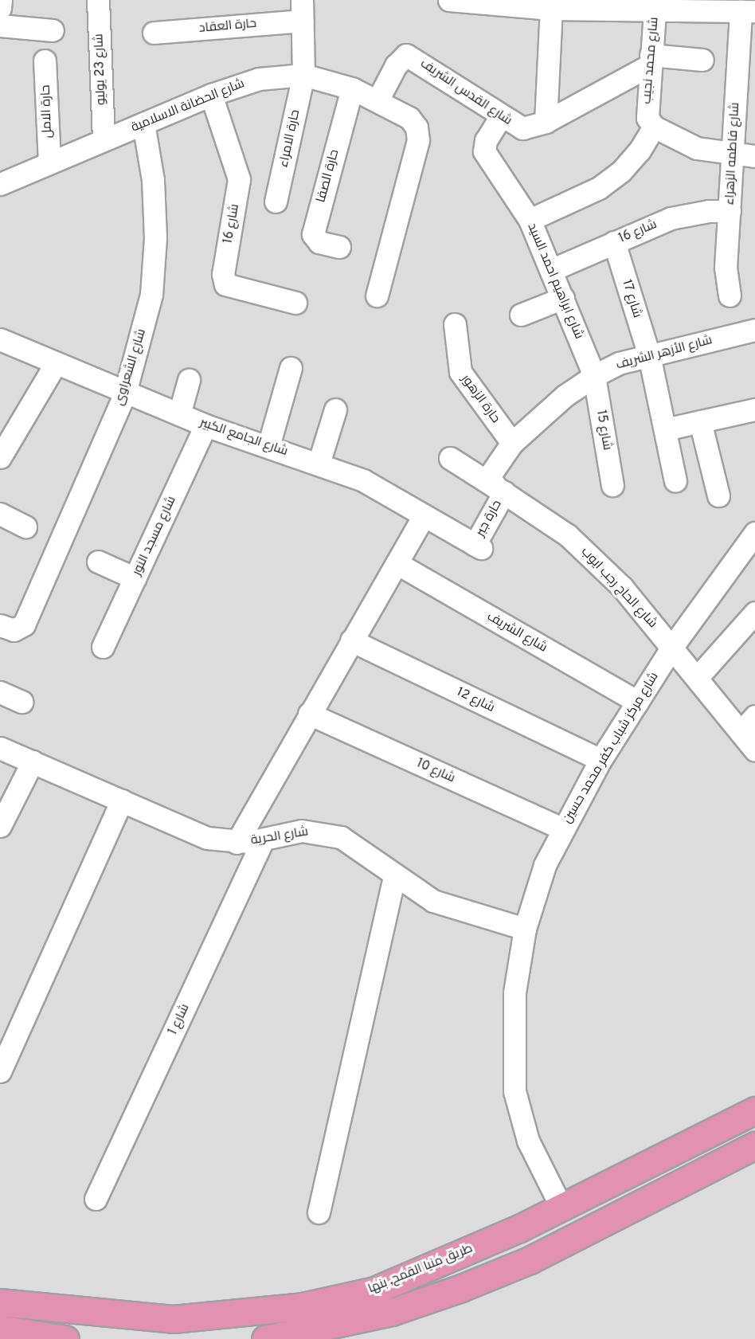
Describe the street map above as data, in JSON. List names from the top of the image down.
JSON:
{
  "streets": {
    "highway": ["طريق منيا القمح, بنها"],
    "street": [
      "حارة العقاد",
      "شارع محمد نجيب",
      "شارع 23 يوليو",
      "شارع القدس الشريف",
      "شارع الحضانة الاسلامية",
      "حارة الامل",
      "حارة الامراء",
      "شارع فاطمه الزهراء",
      "حارة الصفا",
      "شارع 16",
      "شارع ابراهيم احمد السيد",
      "شارع 17",
      "شارع الأزهر الشريف",
      "شارع الشعراوى",
      "حارة الزهور",
      "شارع 15",
      "شارع الجامع الكبير",
      "حارة جبر",
      "شارع مسجد النور",
      "شارع الحاج رجب ايوب",
      "شارع الشريف",
      "شارع 12",
      "شارع مركز شباب كفر محمد حسين",
      "شارع 10",
      "شارع الحرية",
      "شارع 1"
    ]
  },
  "crossings": [
    ["حارة العقاد", "حارة الامراء"],
    ["شارع محمد نجيب", "شارع القدس الشريف"],
    ["شارع 23 يوليو", "شارع الحضانة الاسلامية"],
    ["شارع القدس الشريف", "شارع الحضانة الاسلامية"],
    ["شارع القدس الشريف", "شارع ابراهيم احمد السيد"],
    ["شارع الحضانة الاسلامية", "حارة الامل"],
    ["شارع الحضانة الاسلامية", "حارة الامراء"],
    ["شارع الحضانة الاسلامية", "حارة الصفا"],
    ["شارع الحضانة الاسلامية", "شارع 16"],
    ["شارع الحضانة الاسلامية", "شارع الشعراوى"],
    ["شارع فاطمه الزهراء", "شارع 16"],
    ["شارع 16", "شارع ابراهيم احمد السيد"],
    ["شارع 16", "شارع 17"],
    ["شارع ابراهيم احمد السيد", "شارع الأزهر الشريف"],
    ["شارع ابراهيم احمد السيد", "شارع 15"],
    ["شارع 17", "شارع الأزهر الشريف"],
    ["شارع الأزهر الشريف", "حارة الزهور"],
    ["شارع الأزهر الشريف", "شارع 15"],
    ["شارع الشعراوى", "شارع الجامع الكبير"],
    ["شارع الجامع الكبير", "حارة جبر"],
    ["شارع الجامع الكبير", "شارع مسجد النور"],
    ["حارة جبر", "شارع الحاج رجب ايوب"],
    ["شارع الحاج رجب ايوب", "شارع مركز شباب كفر محمد حسين"],
    ["شارع الشريف", "شارع مركز شباب كفر محمد حسين"],
    ["شارع 12", "شارع مركز شباب كفر محمد حسين"],
    ["شارع مركز شباب كفر محمد حسين", "شارع 10"],
    ["شارع مركز شباب كفر محمد حسين", "شارع الحرية"],
    ["شارع مركز شباب كفر محمد حسين", "طريق منيا القمح, بنها"],
    ["شارع الحرية", "شارع 1"]
  ]
}
